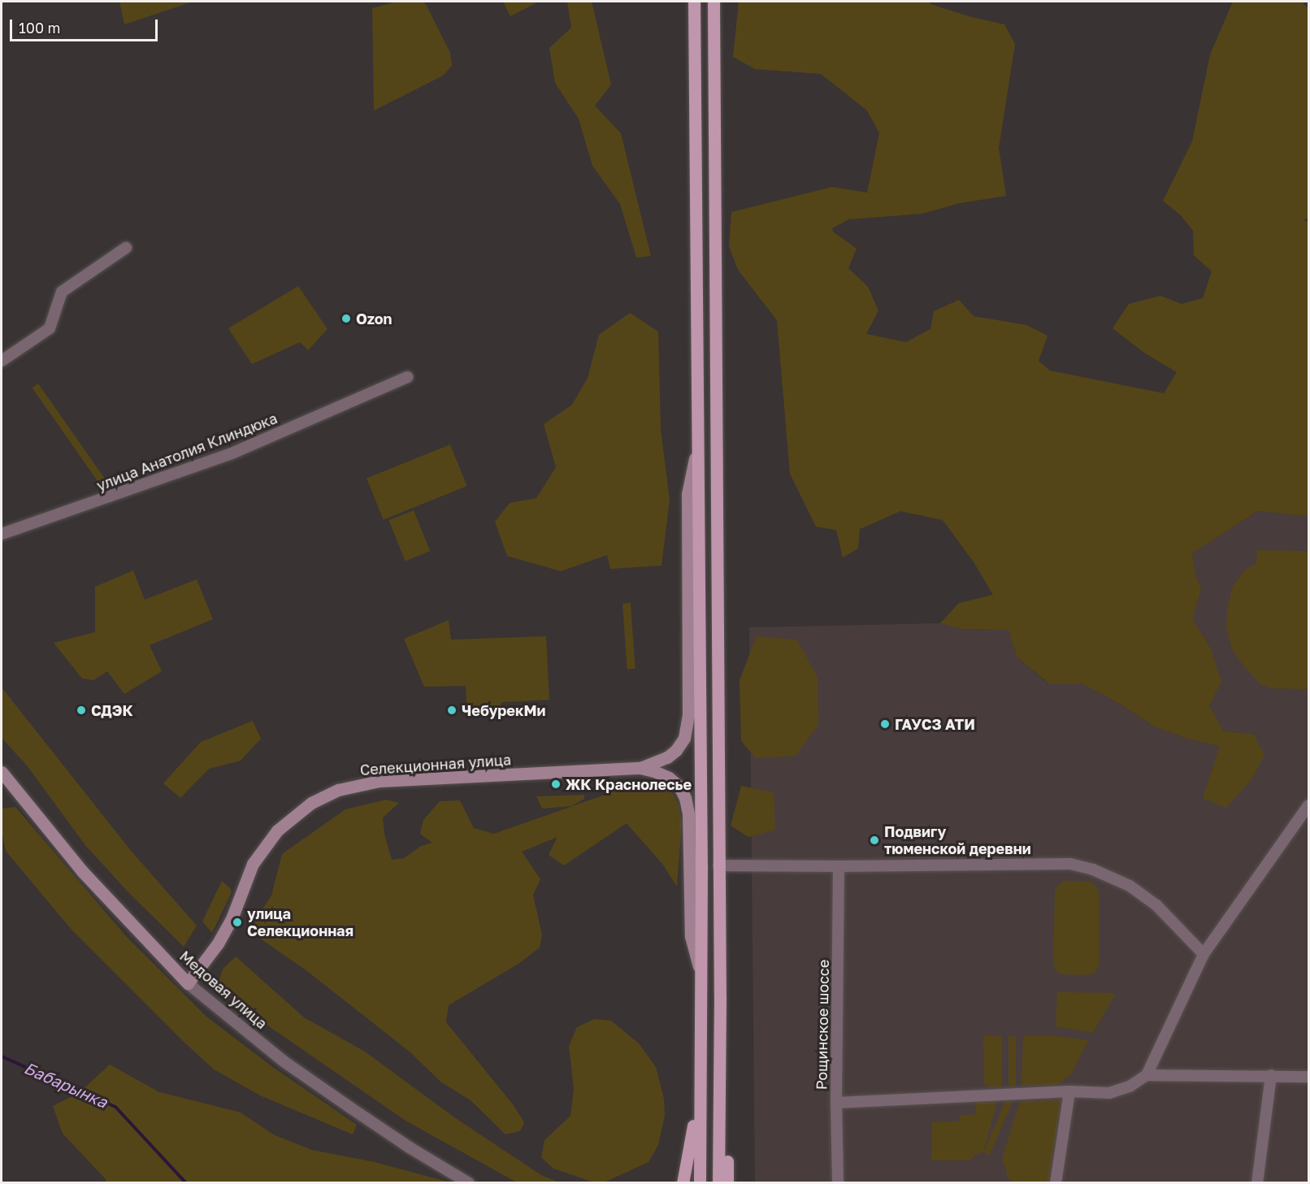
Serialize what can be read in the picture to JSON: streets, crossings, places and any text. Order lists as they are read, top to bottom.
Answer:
{
  "streets": {
    "street": [
      "улица Анатолия Клиндюка",
      "Селекционная улица",
      "Медовая улица",
      "Рощинское шоссе"
    ]
  },
  "crossings": [
    ["Селекционная улица", "Медовая улица"]
  ],
  "water": ["Бабарынка"],
  "places": [
    "Ozon",
    "СДЭК",
    "ЧебурекМи",
    "ГАУСЗ АТИ",
    "ЖК Краснолесье",
    "Подвигу тюменской деревни",
    "улица Селекционная"
  ],
  "scale_bar": "100 m"
}
